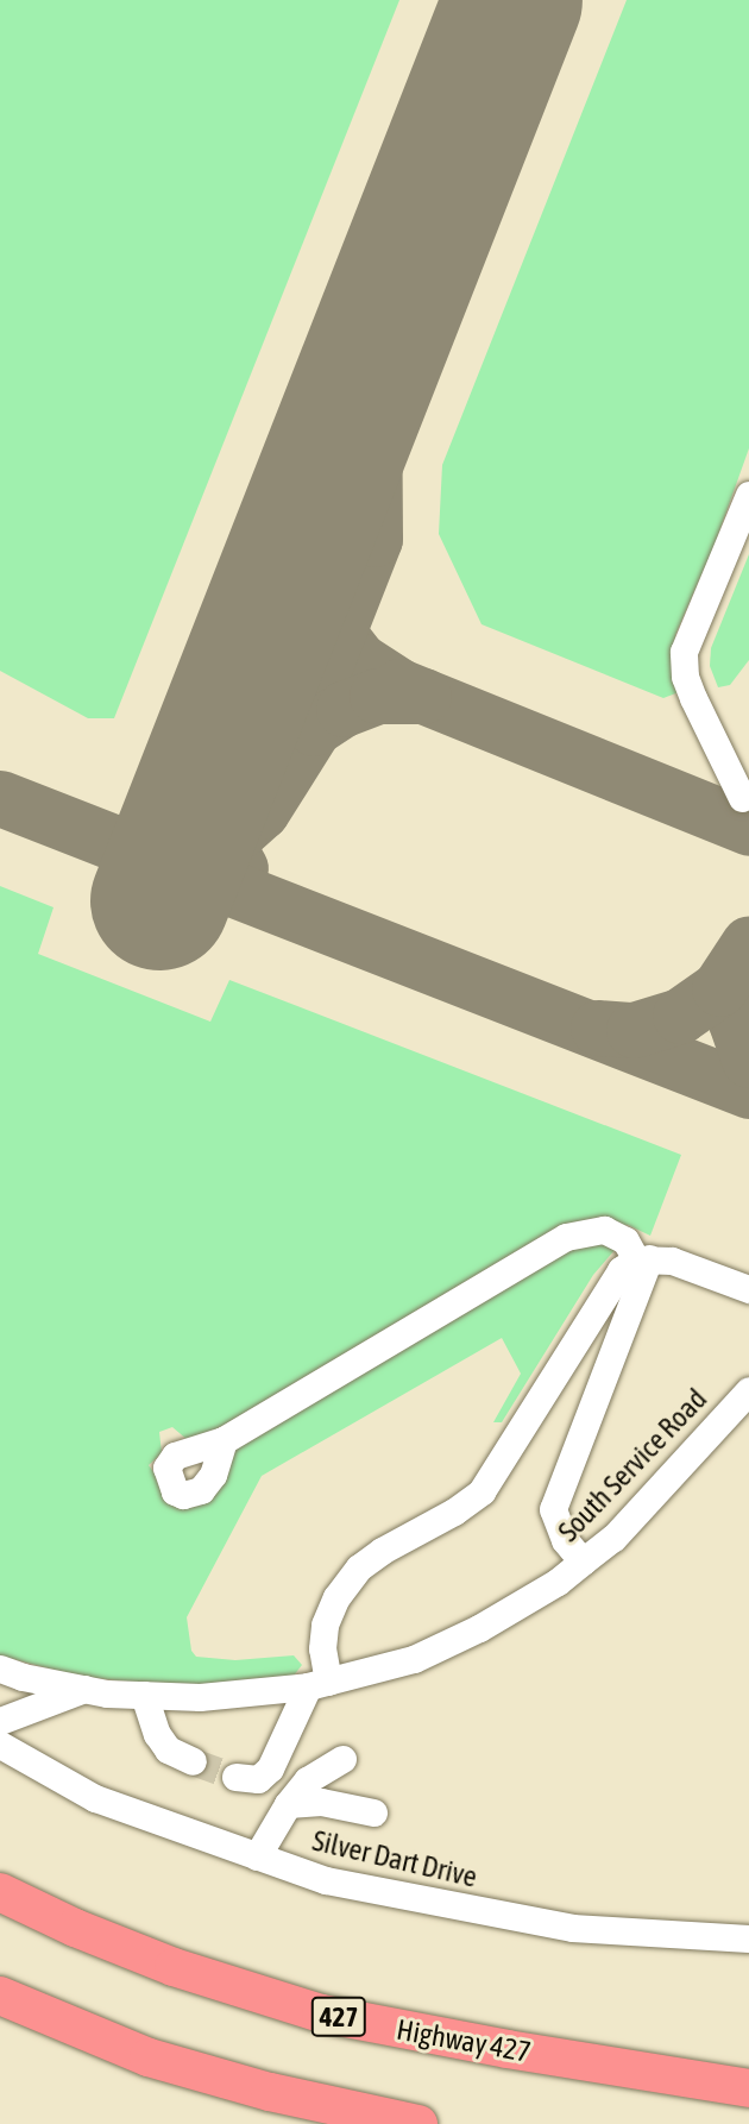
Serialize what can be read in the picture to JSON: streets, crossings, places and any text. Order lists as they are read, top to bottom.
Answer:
{
  "streets": {
    "highway": ["427", "Highway 427"],
    "street": ["South Service Road", "Silver Dart Drive"]
  }
}
